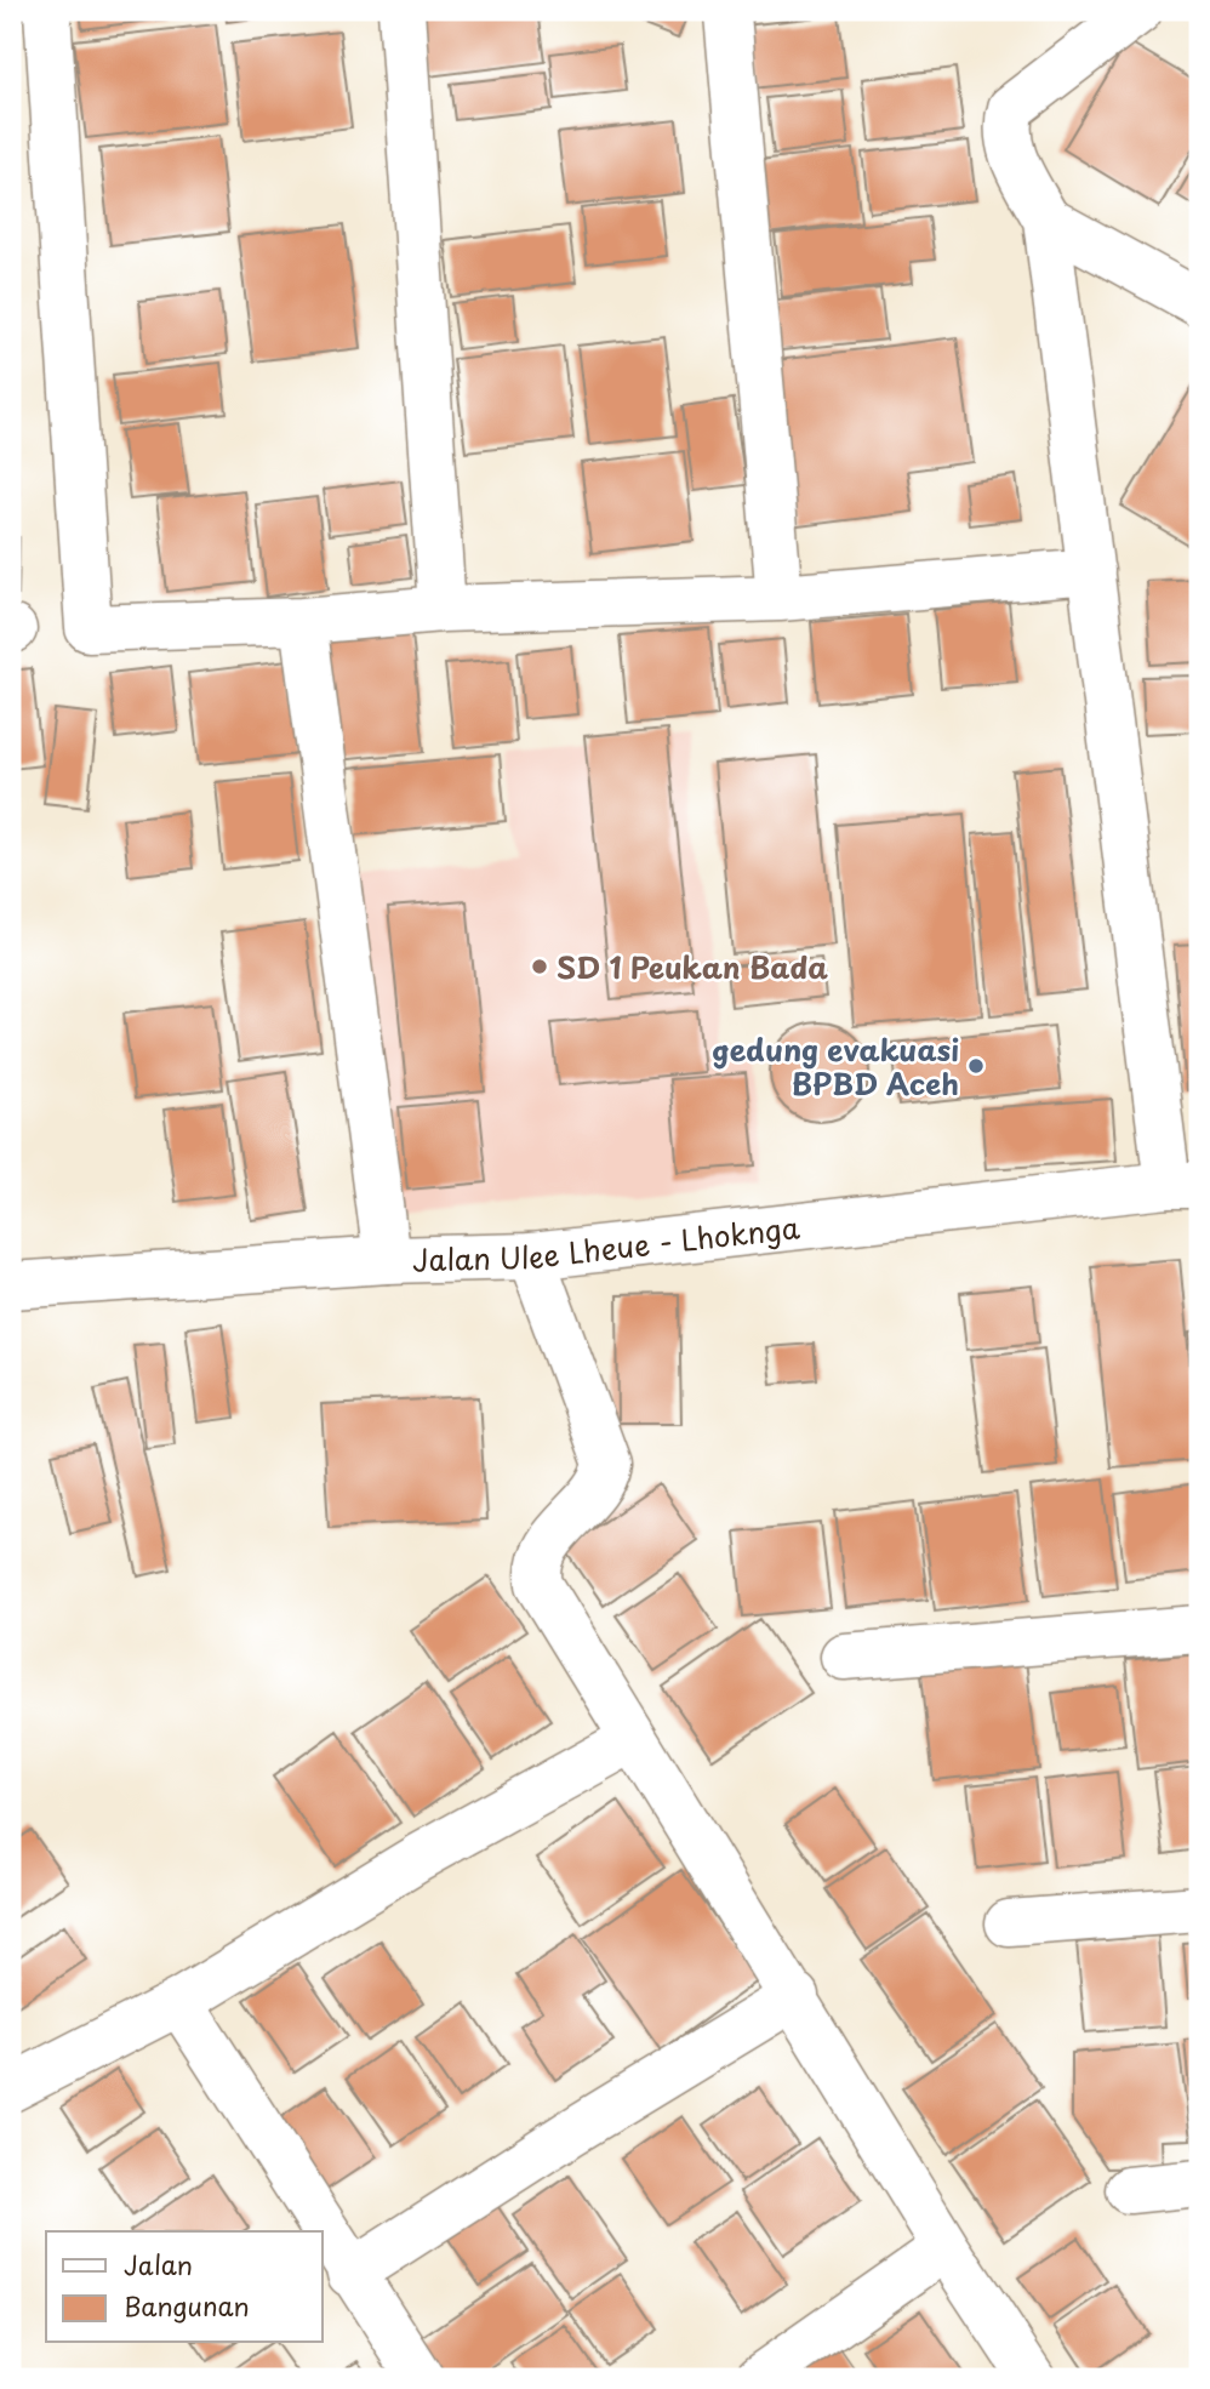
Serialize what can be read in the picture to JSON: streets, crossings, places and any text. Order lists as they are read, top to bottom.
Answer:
{
  "streets": {
    "main road": ["Jalan Ulee Lheue - Lhoknga"]
  },
  "places": ["SD 1 Peukan Bada", "gedung evakuasi BPBD Aceh"],
  "legend": ["Jalan", "Bangunan"]
}
